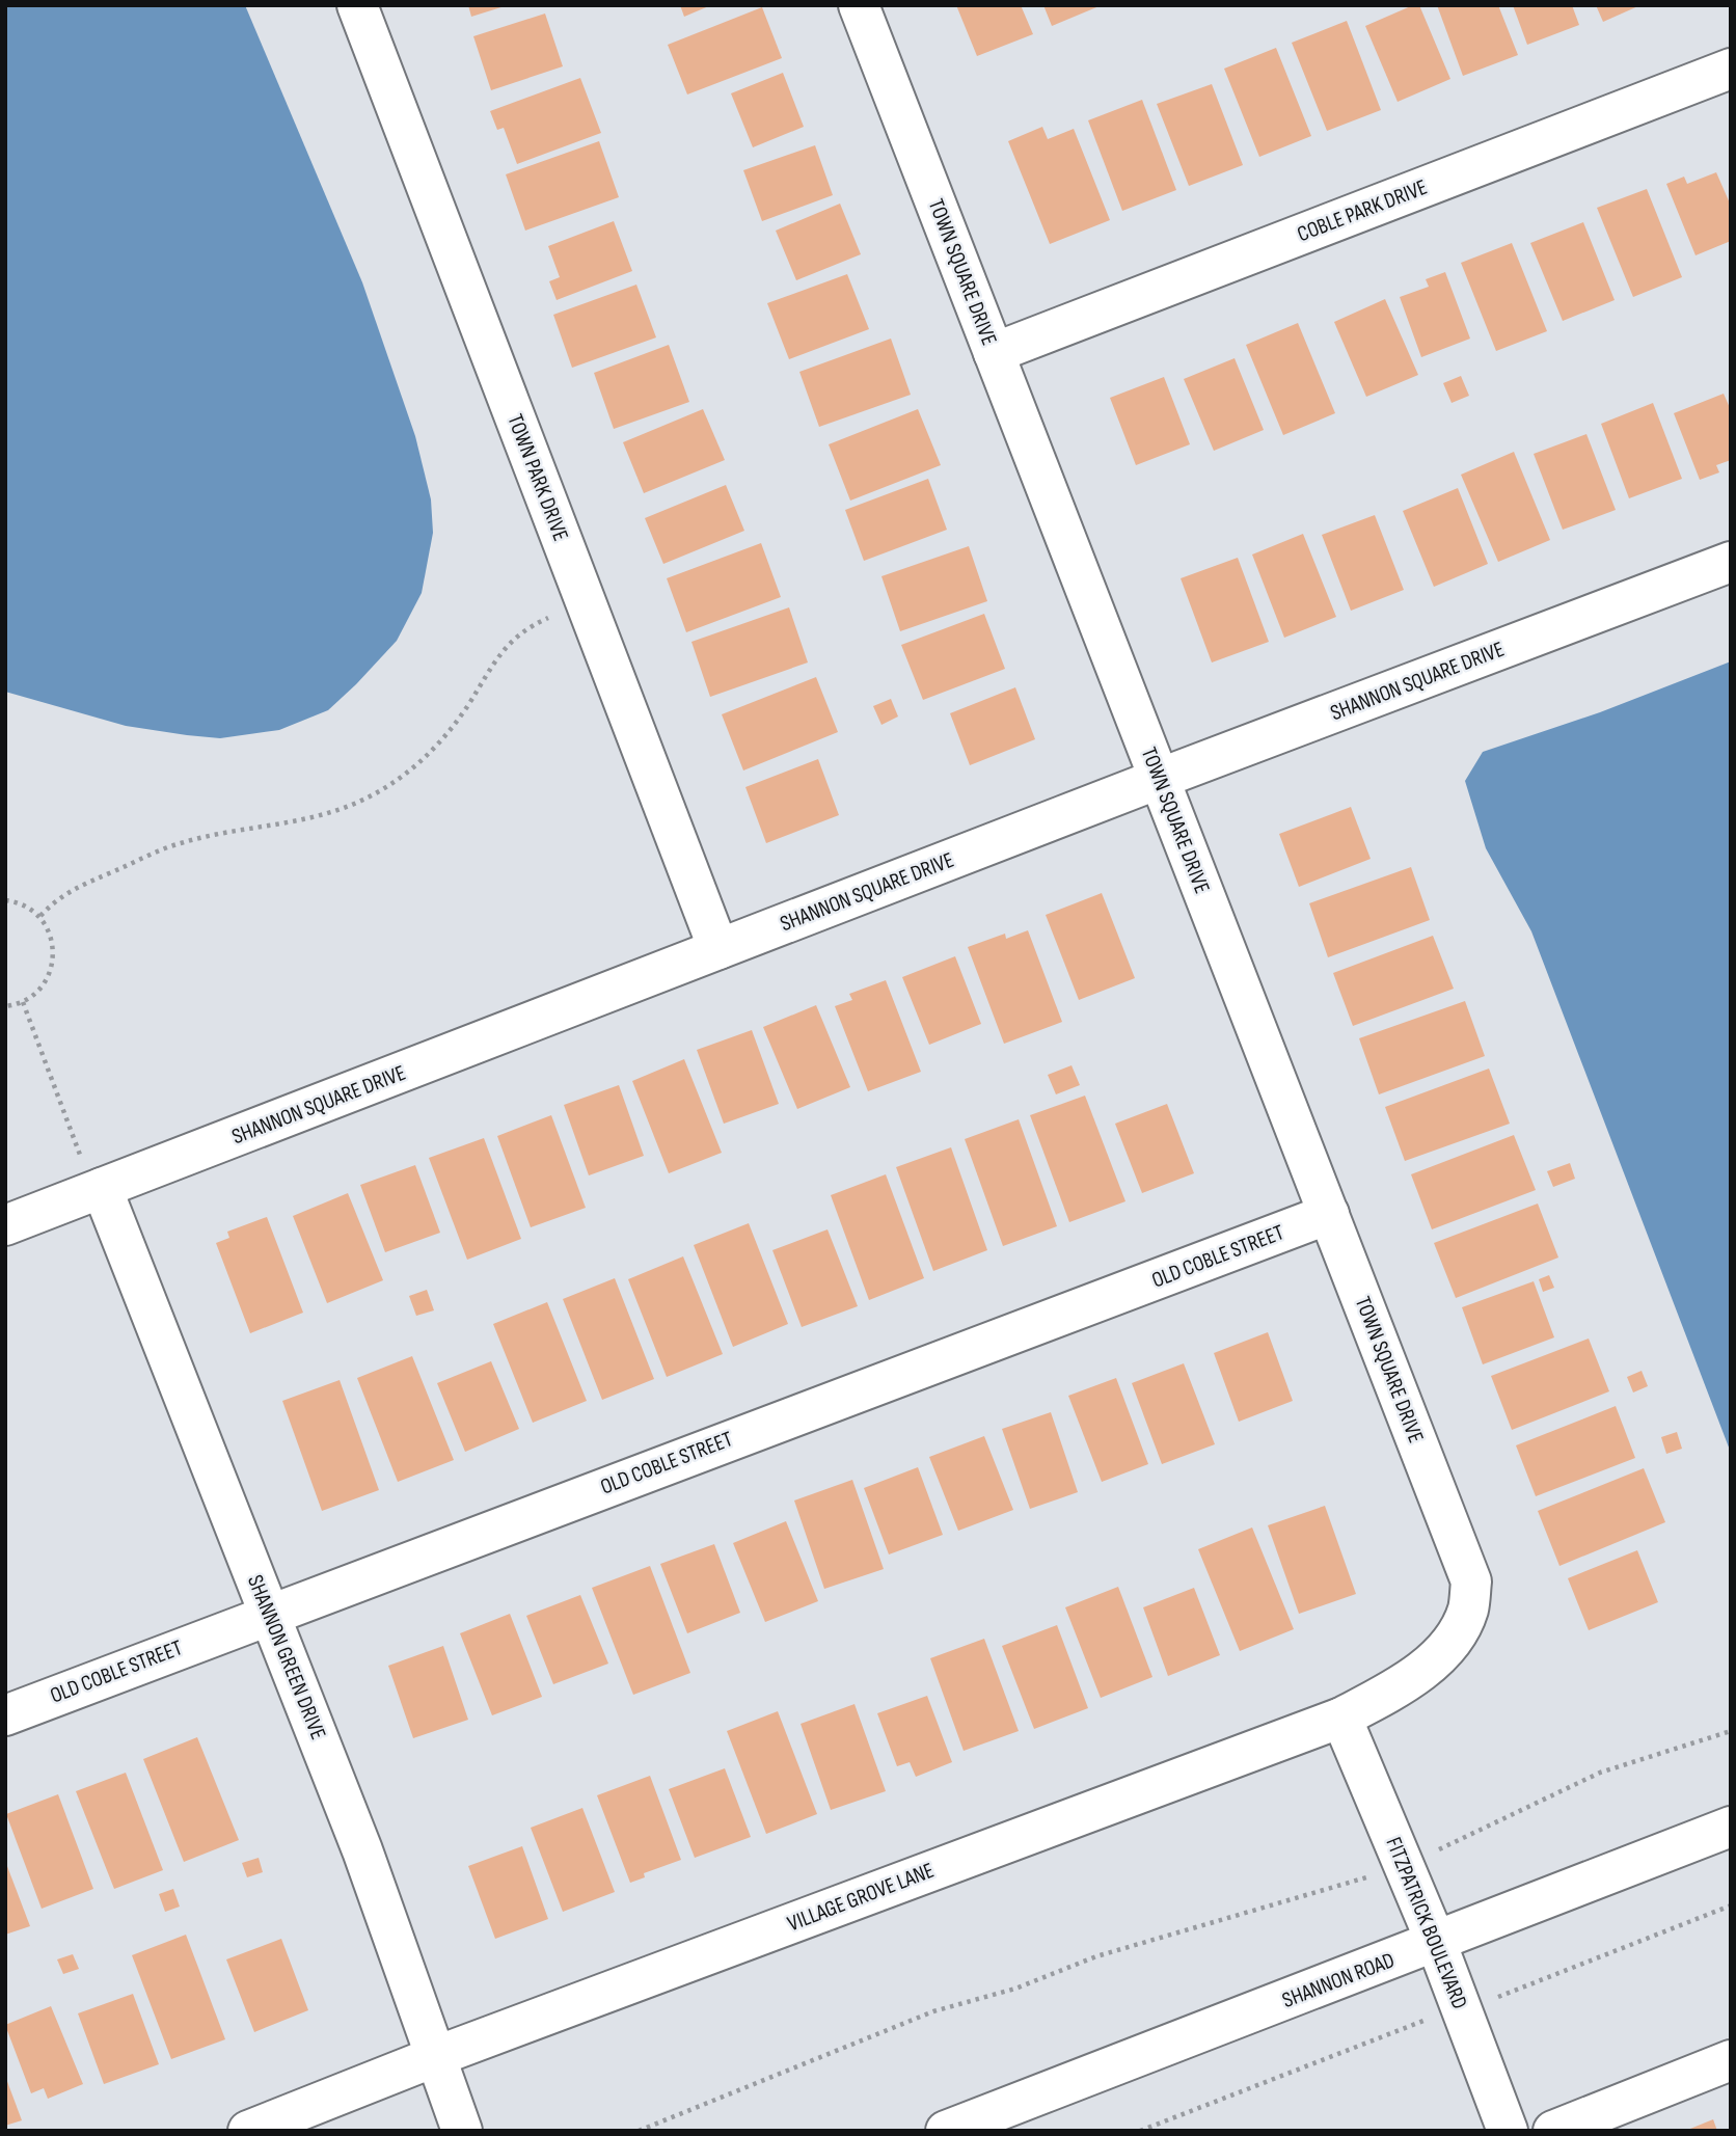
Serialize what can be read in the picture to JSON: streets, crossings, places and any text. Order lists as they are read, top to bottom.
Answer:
{
  "streets": {
    "street": [
      "COBLE PARK DRIVE",
      "TOWN SQUARE DRIVE",
      "TOWN PARK DRIVE",
      "SHANNON SQUARE DRIVE",
      "OLD COBLE STREET",
      "SHANNON GREEN DRIVE",
      "VILLAGE GROVE LANE",
      "FITZPATRICK BOULEVARD",
      "SHANNON ROAD"
    ]
  },
  "crossings": [
    ["COBLE PARK DRIVE", "TOWN SQUARE DRIVE"],
    ["TOWN SQUARE DRIVE", "SHANNON SQUARE DRIVE"],
    ["TOWN SQUARE DRIVE", "OLD COBLE STREET"],
    ["TOWN SQUARE DRIVE", "VILLAGE GROVE LANE"],
    ["TOWN PARK DRIVE", "SHANNON SQUARE DRIVE"],
    ["SHANNON SQUARE DRIVE", "SHANNON GREEN DRIVE"],
    ["OLD COBLE STREET", "SHANNON GREEN DRIVE"],
    ["SHANNON GREEN DRIVE", "VILLAGE GROVE LANE"],
    ["VILLAGE GROVE LANE", "FITZPATRICK BOULEVARD"],
    ["FITZPATRICK BOULEVARD", "SHANNON ROAD"]
  ]
}
